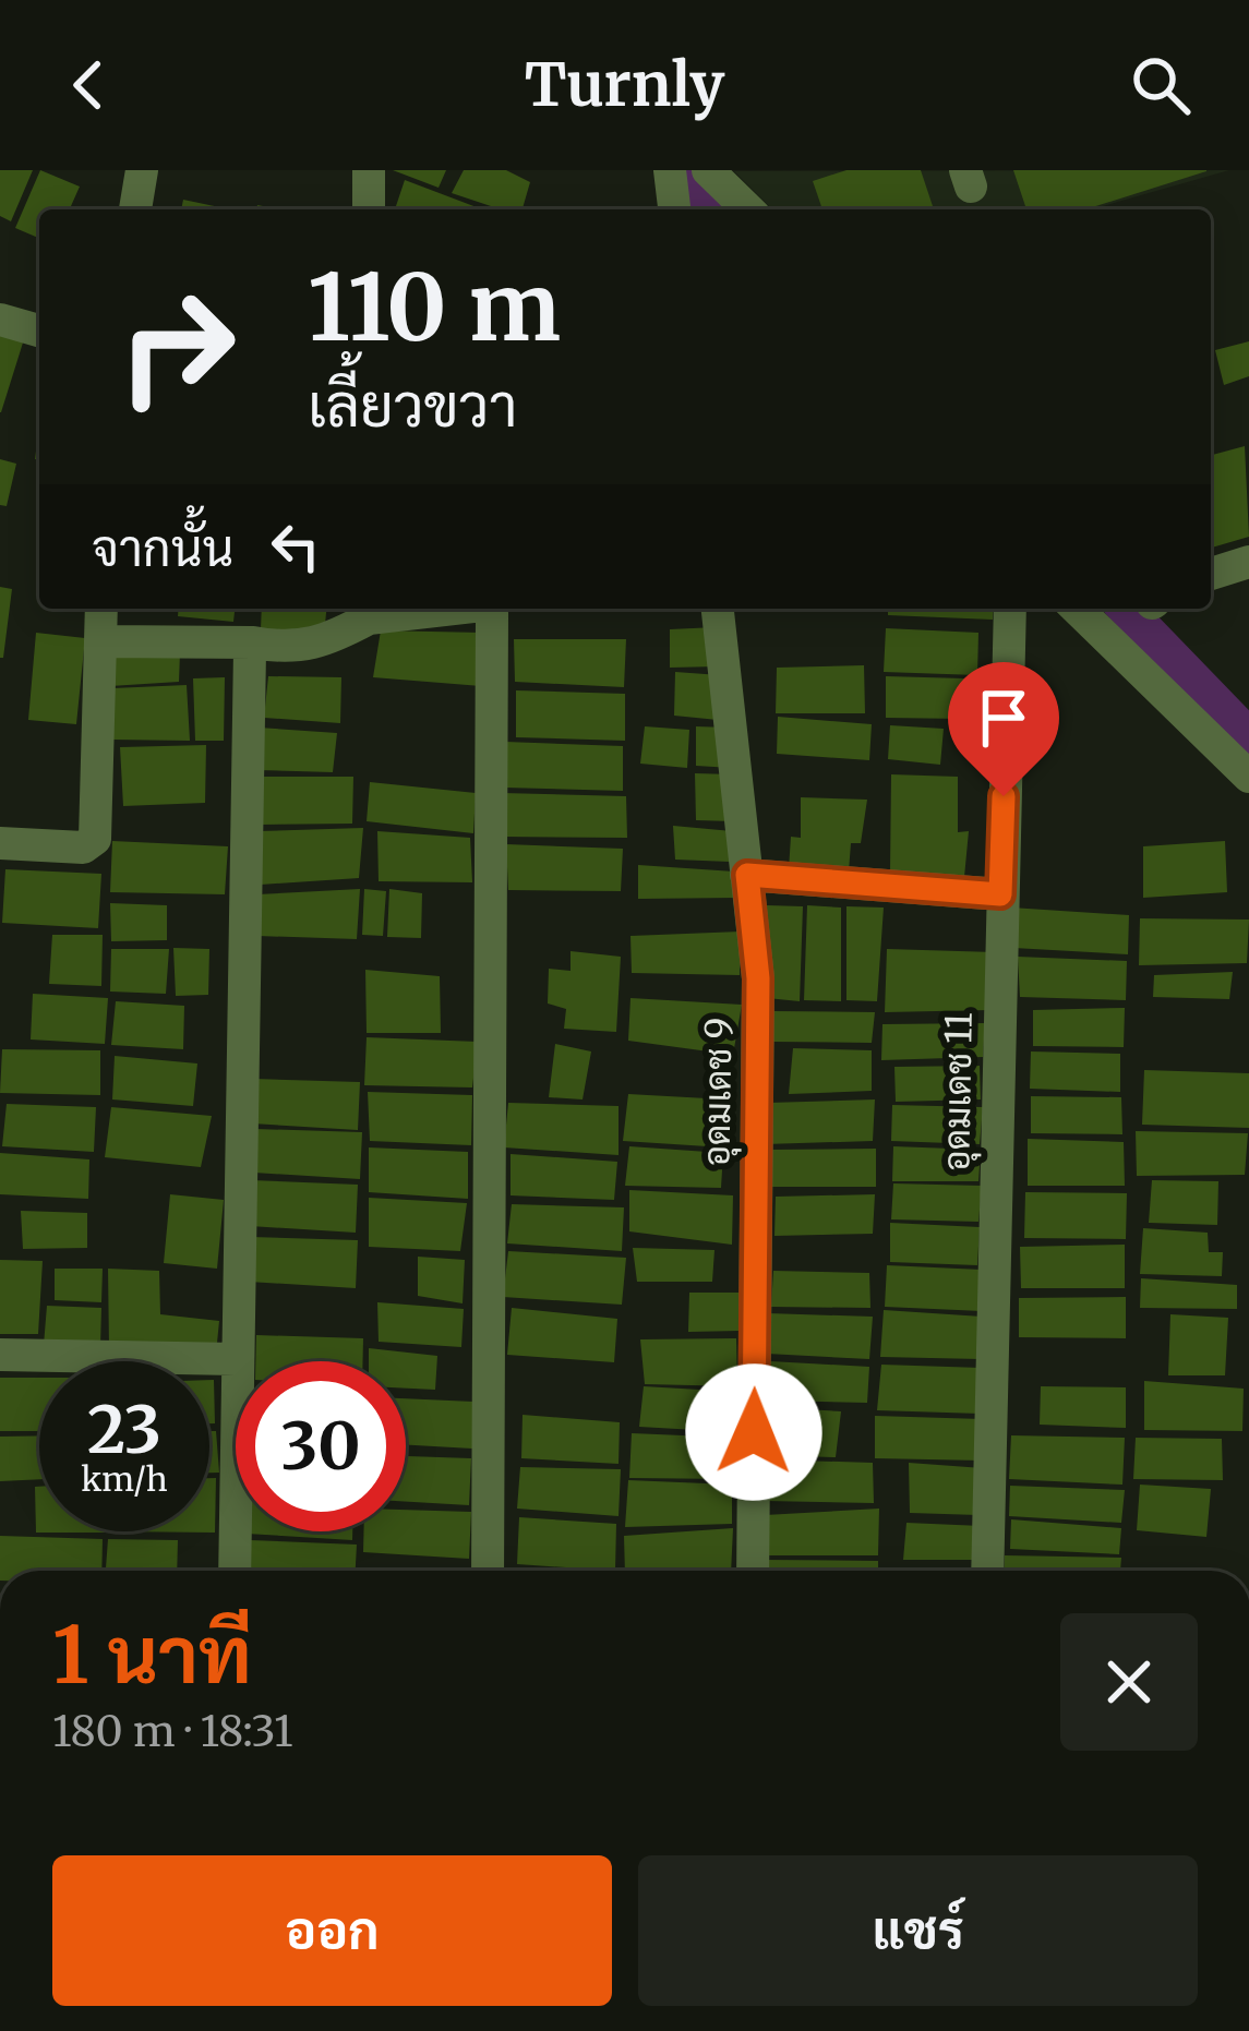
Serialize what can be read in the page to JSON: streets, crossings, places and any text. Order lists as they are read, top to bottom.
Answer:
{
  "streets": {
    "street": ["อุดมเดช 9", "อุดมเดช 11"]
  },
  "page": {
    "header": "Turnly",
    "turn": ["110 m", "เลี้ยวขวา"],
    "then": "จากนั้น",
    "speed": "23 km/h",
    "limit": "30",
    "heading": ["1 นาที", "180 m · 18:31"],
    "buttons": ["ออก", "แชร์"]
  }
}
